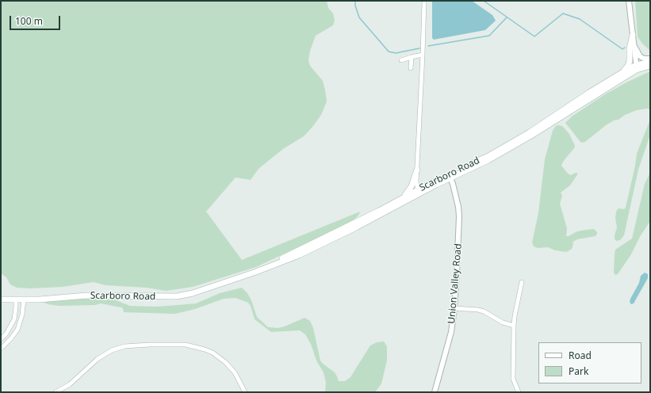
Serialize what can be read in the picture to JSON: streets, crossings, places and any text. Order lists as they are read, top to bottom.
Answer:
{
  "streets": {
    "main road": ["Scarboro Road"],
    "street": ["Union Valley Road"]
  },
  "crossings": [
    ["Scarboro Road", "Union Valley Road"]
  ],
  "legend": ["Road", "Park"],
  "scale_bar": "100 m"
}
